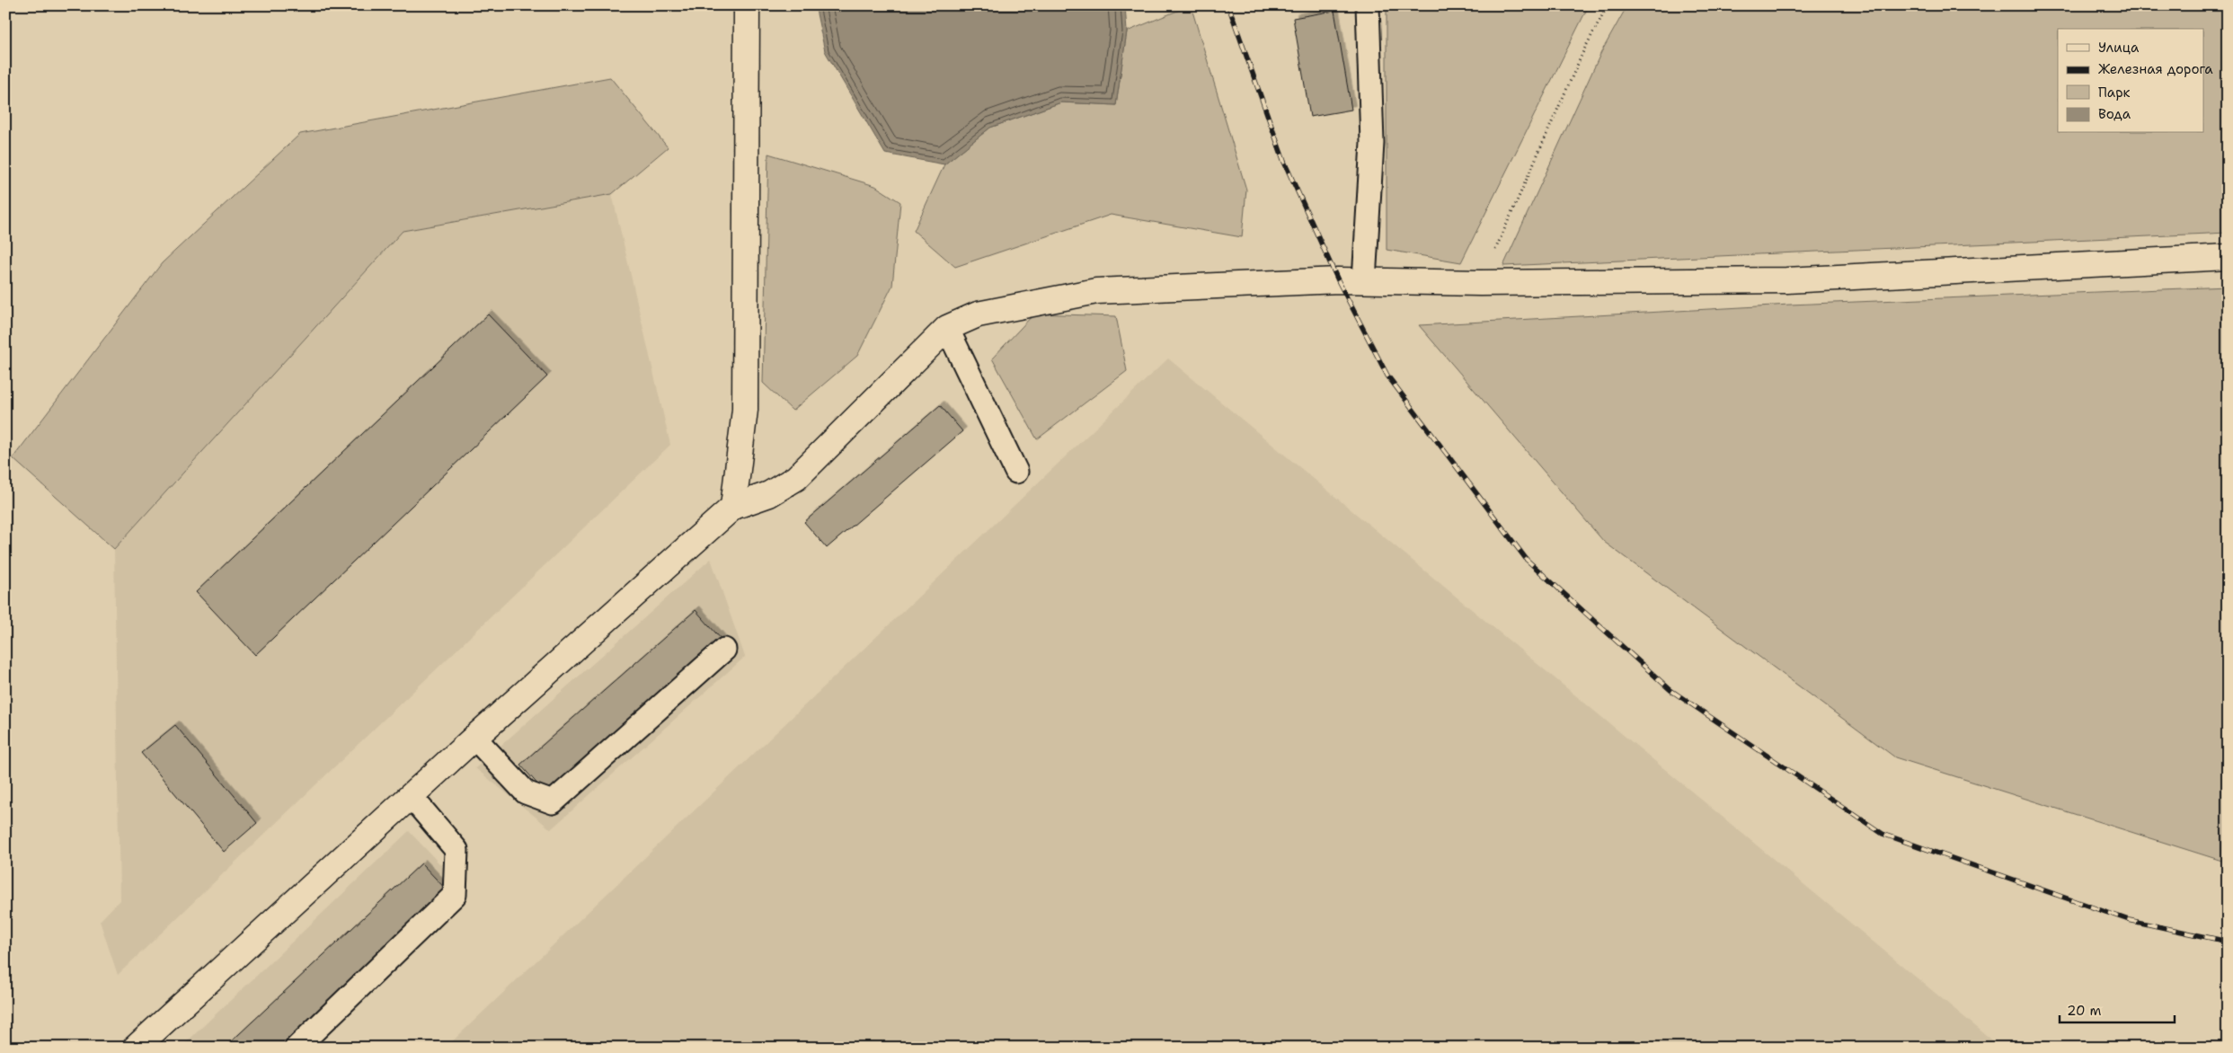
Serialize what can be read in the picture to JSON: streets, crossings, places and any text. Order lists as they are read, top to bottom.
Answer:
{
  "legend": [
    "Улица",
    "Железная дорога",
    "Парк",
    "Вода"
  ],
  "scale_bar": "20 m"
}
